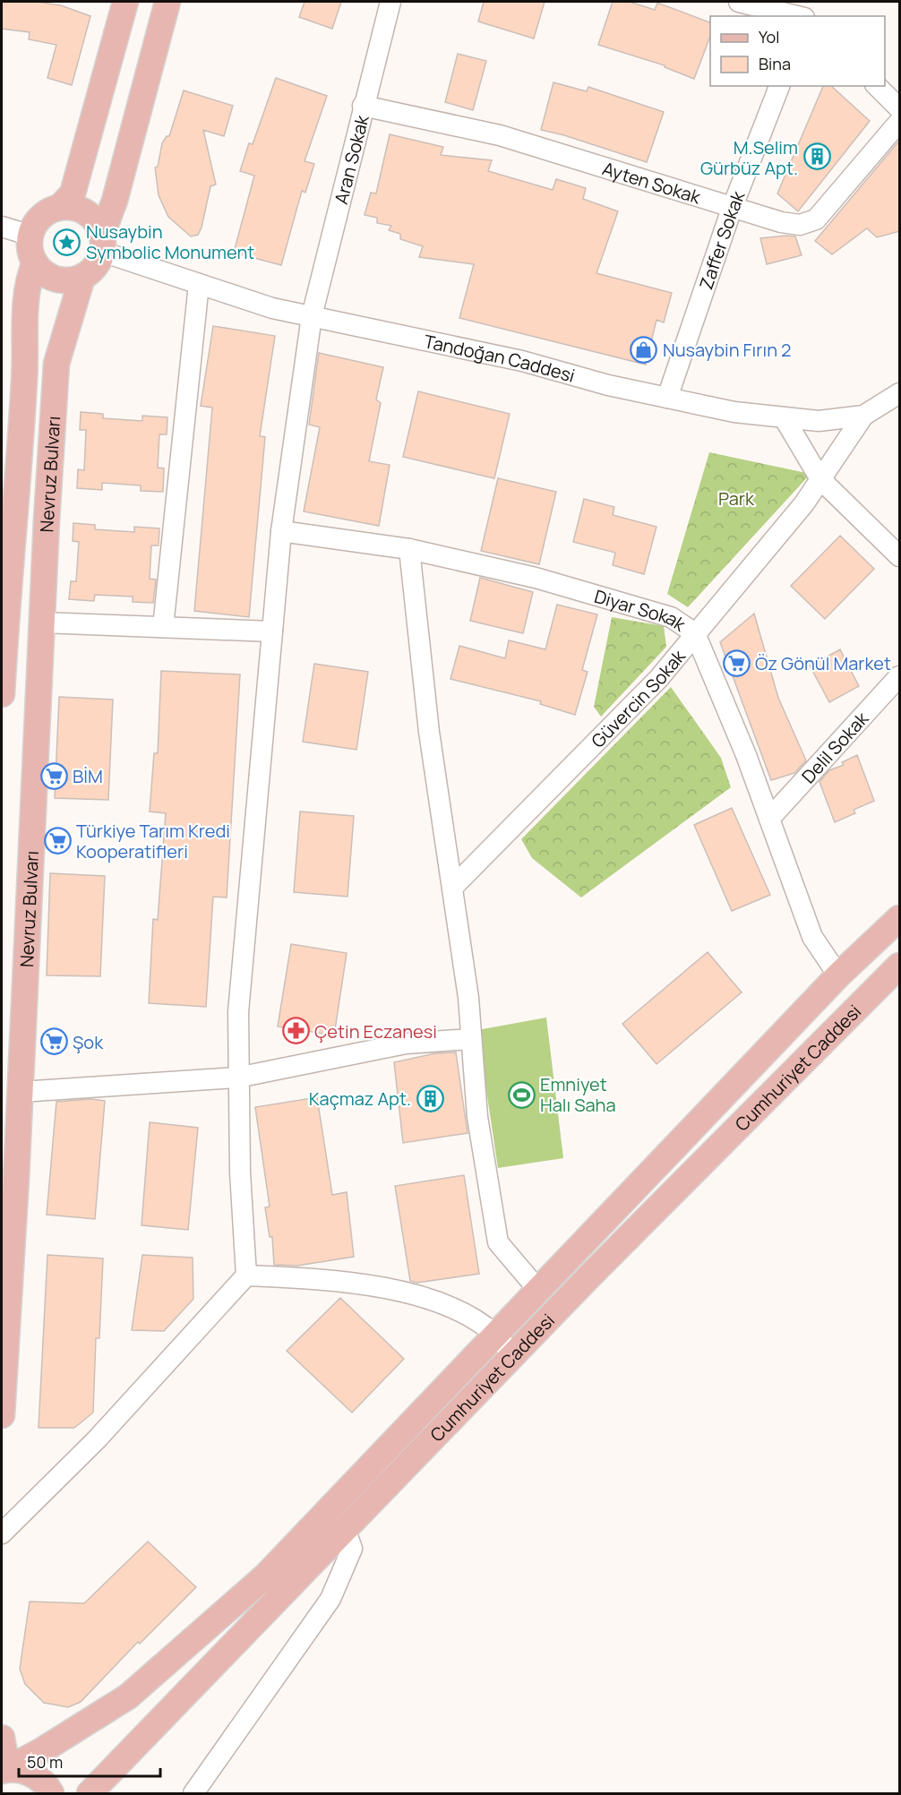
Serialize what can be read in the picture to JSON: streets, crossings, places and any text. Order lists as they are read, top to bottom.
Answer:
{
  "streets": {
    "main road": ["Nevruz Bulvarı", "Cumhuriyet Caddesi"],
    "street": [
      "Aran Sokak",
      "Ayten Sokak",
      "Zaffer Sokak",
      "Tandoğan Caddesi",
      "Diyar Sokak",
      "Güvercin Sokak",
      "Delil Sokak"
    ]
  },
  "crossings": [
    ["Aran Sokak", "Ayten Sokak"],
    ["Aran Sokak", "Tandoğan Caddesi"],
    ["Aran Sokak", "Diyar Sokak"],
    ["Ayten Sokak", "Zaffer Sokak"],
    ["Zaffer Sokak", "Tandoğan Caddesi"],
    ["Tandoğan Caddesi", "Nevruz Bulvarı"],
    ["Tandoğan Caddesi", "Güvercin Sokak"],
    ["Diyar Sokak", "Güvercin Sokak"],
    ["Diyar Sokak", "Delil Sokak"]
  ],
  "parks": ["Park"],
  "places": {
    "building": ["M.Selim Gürbüz Apt.", "Kaçmaz Apt."],
    "place": ["Nusaybin Symbolic Monument"],
    "shop": ["Nusaybin Fırın 2"],
    "supermarket": [
      "Öz Gönül Market",
      "BİM",
      "Türkiye Tarım Kredi Kooperatifleri",
      "Şok"
    ],
    "pharmacy": ["Çetin Eczanesi"],
    "sports": ["Emniyet Halı Saha"]
  },
  "legend": ["Yol", "Bina"],
  "scale_bar": "50 m"
}
